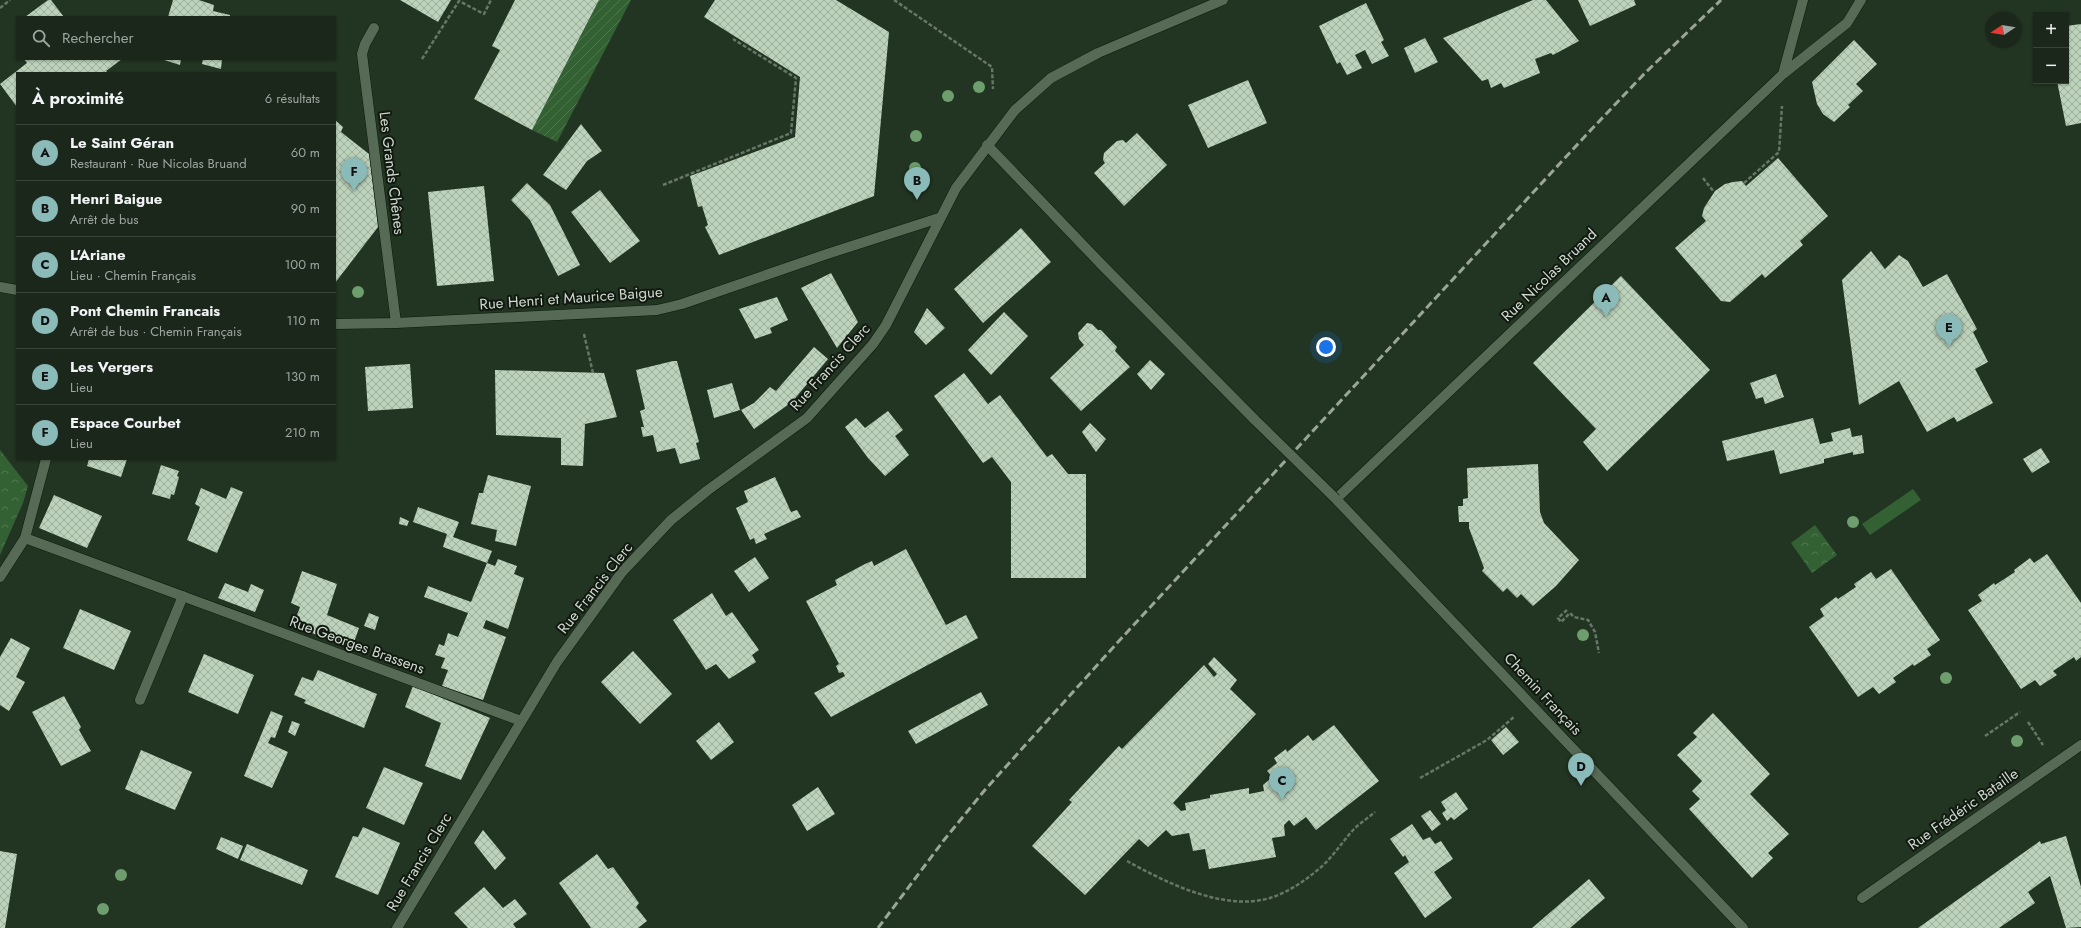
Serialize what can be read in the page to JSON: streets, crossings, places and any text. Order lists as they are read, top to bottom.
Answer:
{
  "streets": {
    "street": [
      "Les Grands Chênes",
      "Rue Nicolas Bruand",
      "Rue Henri et Maurice Baigue",
      "Rue Francis Clerc",
      "Rue Georges Brassens",
      "Chemin Français",
      "Rue Frédéric Bataille"
    ]
  },
  "crossings": [
    ["Les Grands Chênes", "Rue Henri et Maurice Baigue"],
    ["Rue Nicolas Bruand", "Chemin Français"],
    ["Rue Henri et Maurice Baigue", "Rue Francis Clerc"],
    ["Rue Francis Clerc", "Rue Georges Brassens"],
    ["Rue Francis Clerc", "Chemin Français"]
  ],
  "north": "left",
  "page": {
    "map_buttons": ["+", "−"],
    "search": "Rechercher",
    "heading": ["À proximité", "6 résultats"],
    "list": [
      {
        "mark": "A",
        "name": "Le Saint Géran",
        "note": "Restaurant · Rue Nicolas Bruand",
        "value": "60 m"
      },
      {
        "mark": "B",
        "name": "Henri Baigue",
        "note": "Arrêt de bus",
        "value": "90 m"
      },
      {
        "mark": "C",
        "name": "L'Ariane",
        "note": "Lieu · Chemin Français",
        "value": "100 m"
      },
      {
        "mark": "D",
        "name": "Pont Chemin Francais",
        "note": "Arrêt de bus · Chemin Français",
        "value": "110 m"
      },
      {
        "mark": "E",
        "name": "Les Vergers",
        "note": "Lieu",
        "value": "130 m"
      },
      {
        "mark": "F",
        "name": "Espace Courbet",
        "note": "Lieu",
        "value": "210 m"
      }
    ],
    "pins": [
      "F",
      "B",
      "A",
      "E",
      "D",
      "C"
    ]
  }
}
